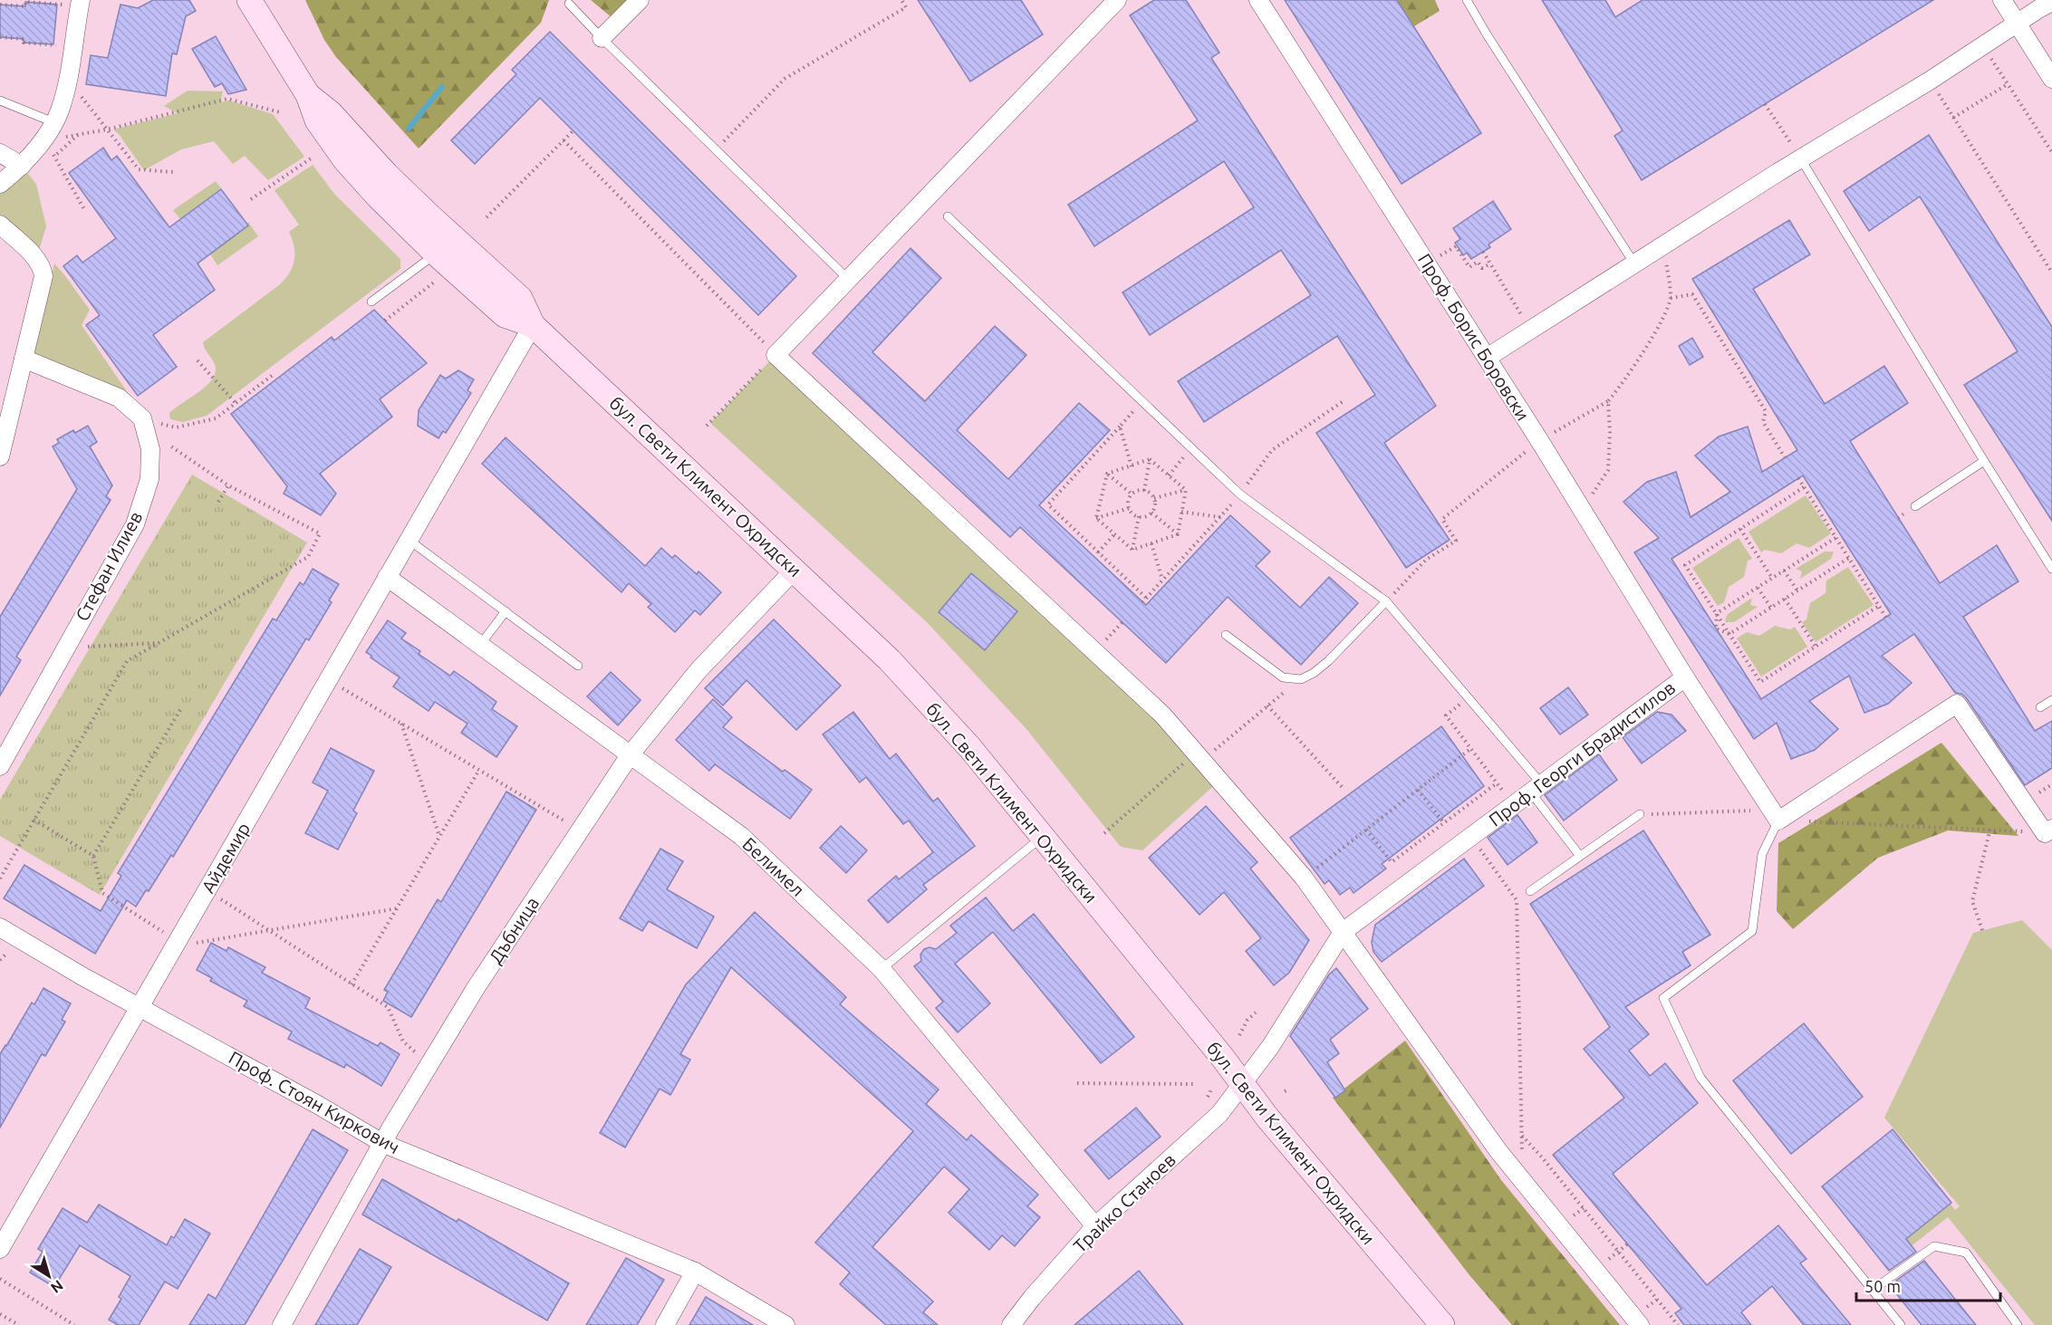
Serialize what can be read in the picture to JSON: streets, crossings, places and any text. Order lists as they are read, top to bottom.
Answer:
{
  "streets": {
    "main road": ["бул. Свети Климент Охридски"],
    "street": [
      "Проф. Борис Боровски",
      "Стефан Илиев",
      "Проф. Георги Брадистилов",
      "Айдемир",
      "Белимел",
      "Дъбница",
      "Проф. Стоян Киркович",
      "Трайко Станоев"
    ]
  },
  "crossings": [
    ["Проф. Борис Боровски", "Проф. Георги Брадистилов"],
    ["бул. Свети Климент Охридски", "Проф. Георги Брадистилов"],
    ["бул. Свети Климент Охридски", "Айдемир"],
    ["бул. Свети Климент Охридски", "Дъбница"],
    ["бул. Свети Климент Охридски", "Трайко Станоев"],
    ["Проф. Георги Брадистилов", "Трайко Станоев"],
    ["Айдемир", "Белимел"],
    ["Айдемир", "Проф. Стоян Киркович"],
    ["Белимел", "Дъбница"],
    ["Белимел", "Трайко Станоев"],
    ["Дъбница", "Проф. Стоян Киркович"]
  ],
  "scale_bar": "50 m",
  "north": "bottom right"
}
